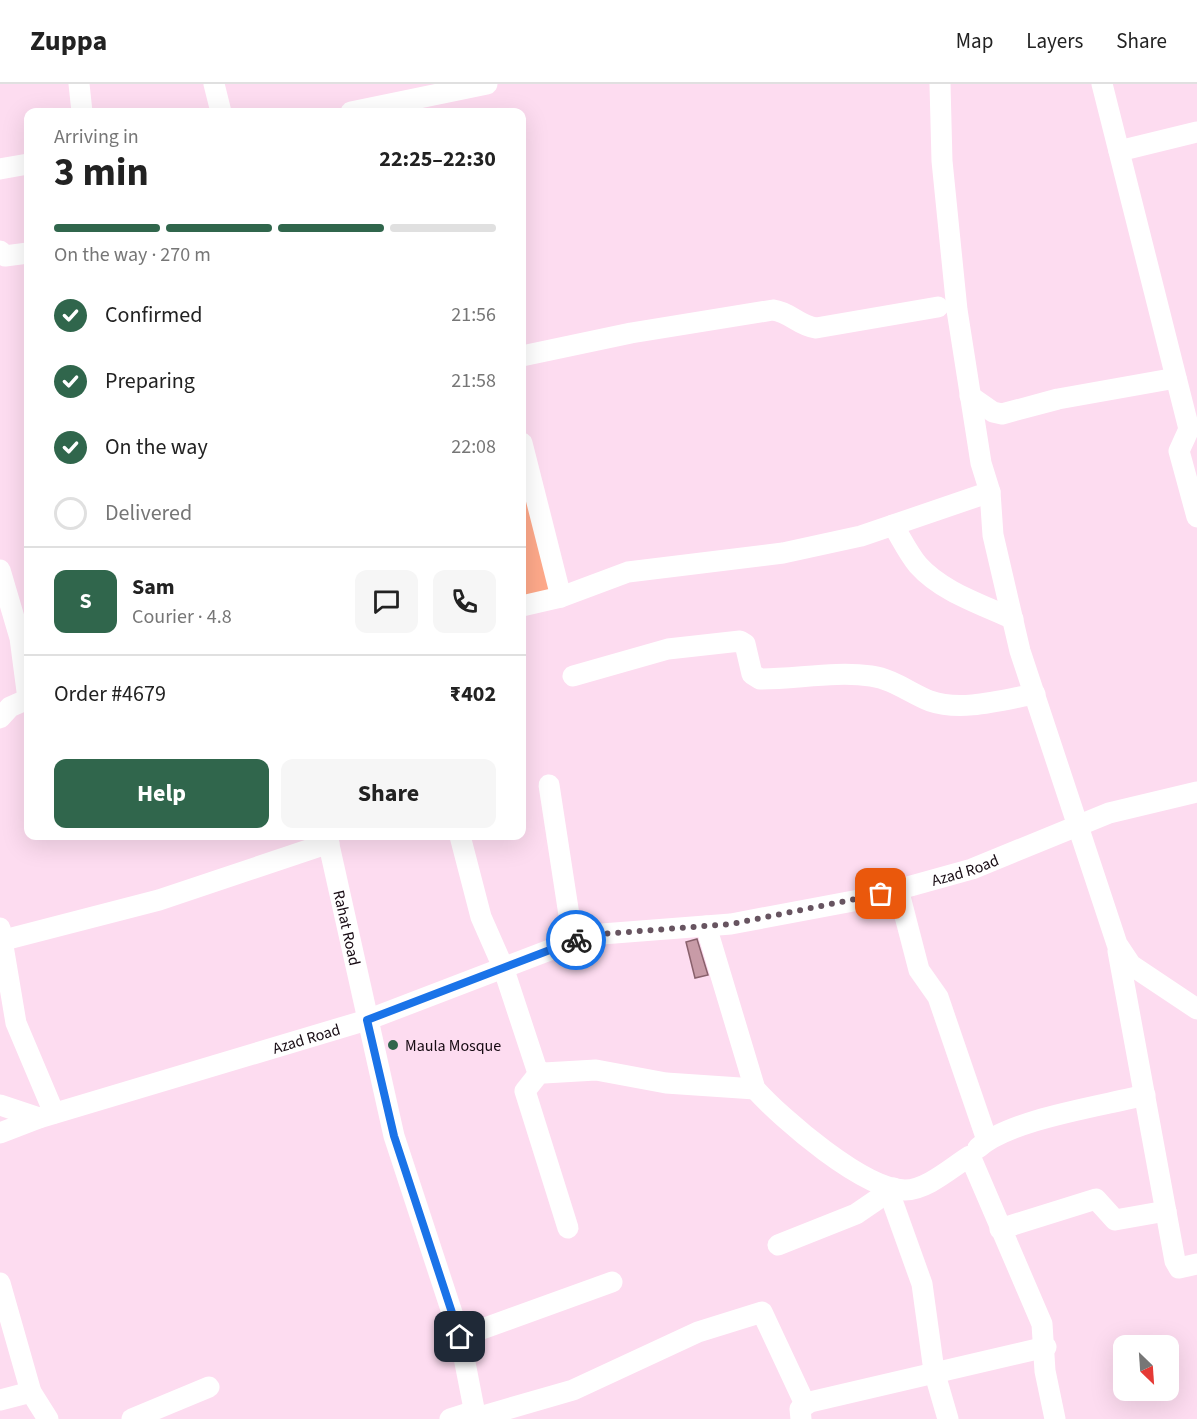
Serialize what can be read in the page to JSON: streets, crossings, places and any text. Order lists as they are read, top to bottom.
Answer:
{
  "streets": {
    "street": ["Azad Road", "Rahat Road"]
  },
  "crossings": [
    ["Azad Road", "Rahat Road"]
  ],
  "places": ["Maula Mosque"],
  "north": "bottom right",
  "page": {
    "header": "Zuppa",
    "nav": ["Map", "Layers", "Share"],
    "heading": ["3 min", "Arriving in", "22:25–22:30"],
    "panel": [
      "Sam",
      "Courier · 4.8",
      "Order #4679",
      "₹402"
    ],
    "bar": "On the way · 270 m",
    "list": [
      ["Confirmed", "21:56"],
      ["Preparing", "21:58"],
      ["On the way", "22:08"],
      "Delivered"
    ],
    "round": "S",
    "buttons": ["Help", "Share"]
  }
}
